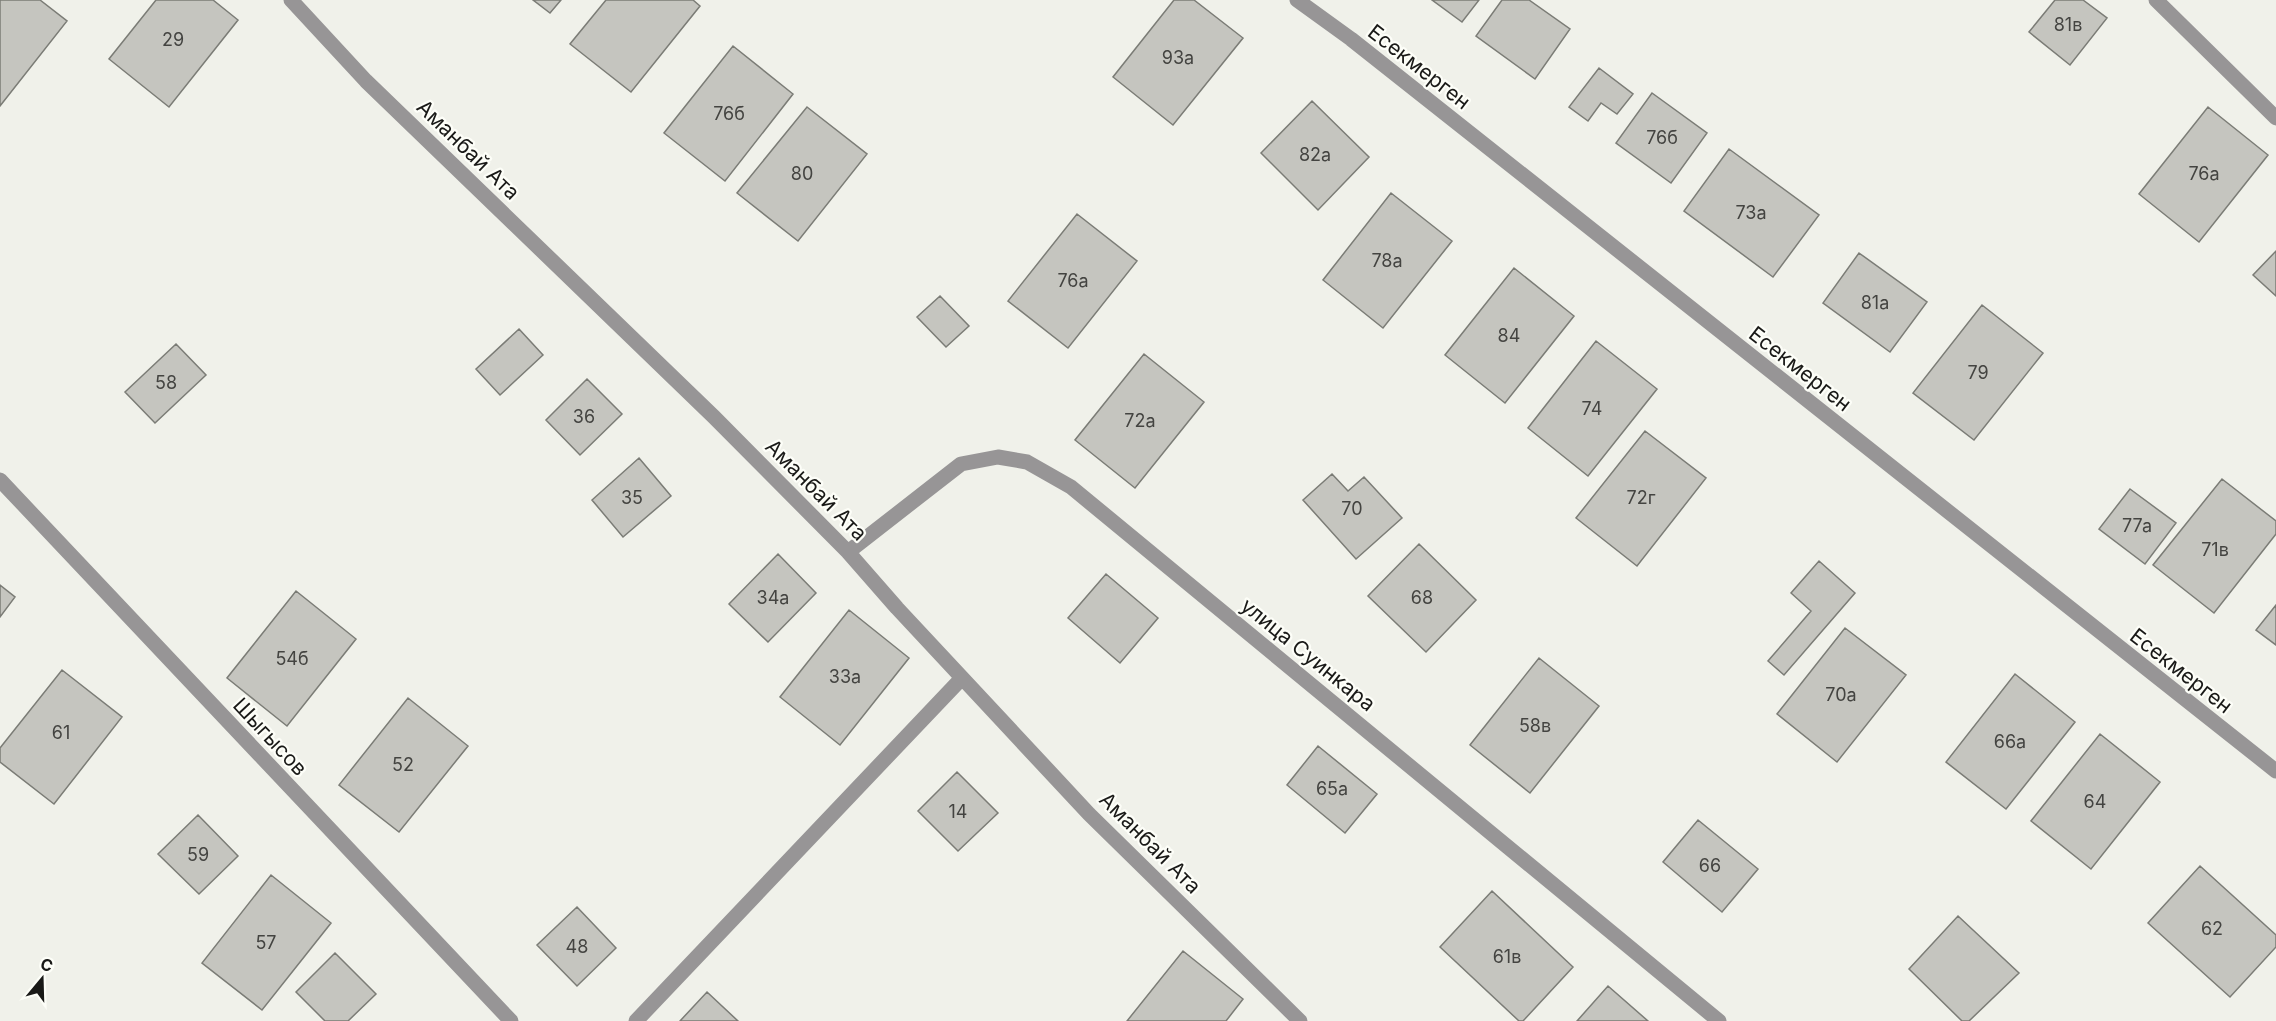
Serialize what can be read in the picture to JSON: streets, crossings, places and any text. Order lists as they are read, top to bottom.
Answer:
{
  "streets": {
    "street": [
      "Eсекмерген",
      "Аманбай Ата",
      "улица Суинкара",
      "Шыгысов"
    ]
  },
  "crossings": [
    ["Аманбай Ата", "улица Суинкара"]
  ],
  "house_numbers": [
    "81в",
    "29",
    "93а",
    "76б",
    "76б",
    "82а",
    "80",
    "76а",
    "73а",
    "78а",
    "76а",
    "81а",
    "84",
    "79",
    "58",
    "74",
    "36",
    "72а",
    "35",
    "72г",
    "70",
    "77а",
    "71в",
    "34а",
    "68",
    "54б",
    "33а",
    "70а",
    "58в",
    "61",
    "66а",
    "52",
    "65а",
    "64",
    "14",
    "59",
    "66",
    "62",
    "57",
    "48",
    "61в"
  ],
  "north": "top"
}
